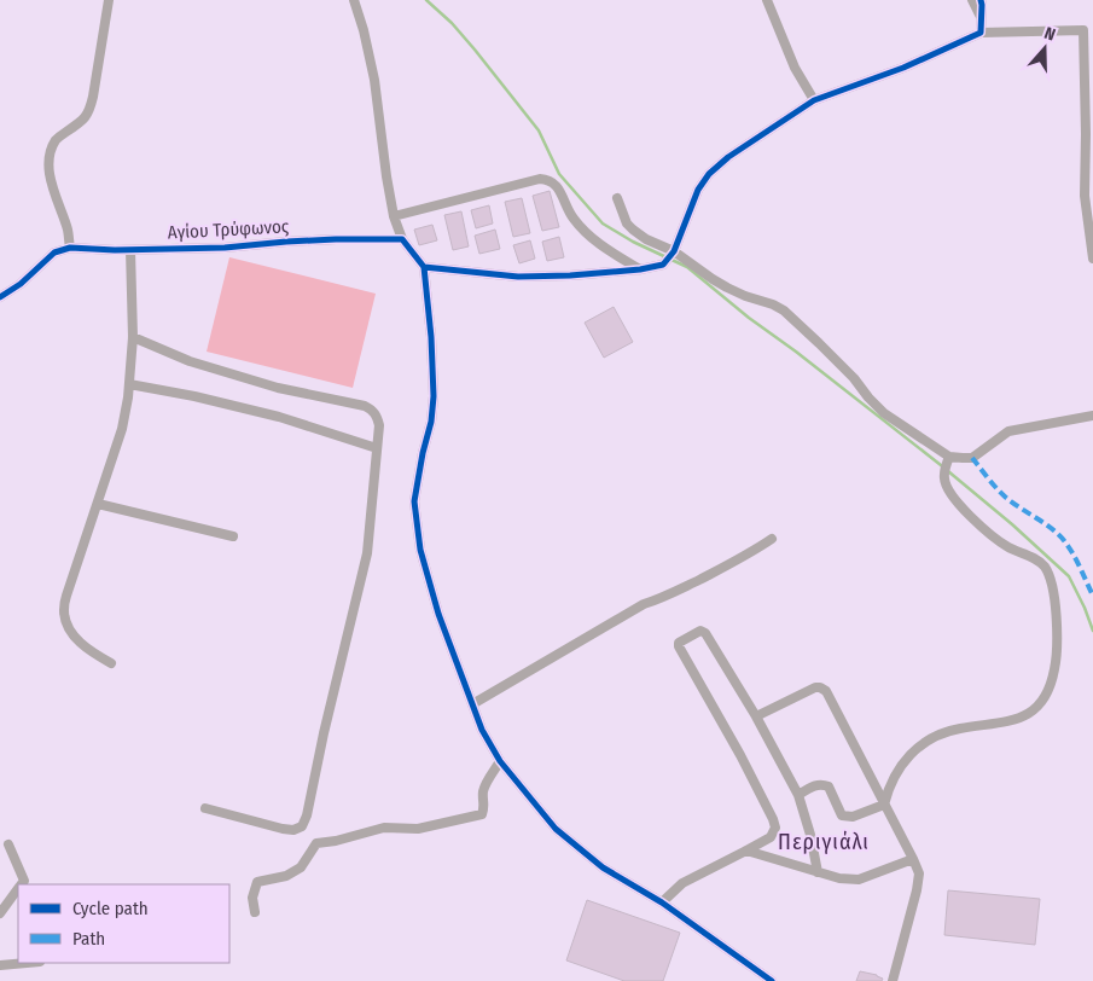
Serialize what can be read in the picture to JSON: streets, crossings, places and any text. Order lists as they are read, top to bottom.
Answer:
{
  "streets": {
    "street": ["Αγίου Τρύφωνος"]
  },
  "districts": ["Περιγιάλι"],
  "legend": ["Cycle path", "Path"],
  "north": "top"
}
